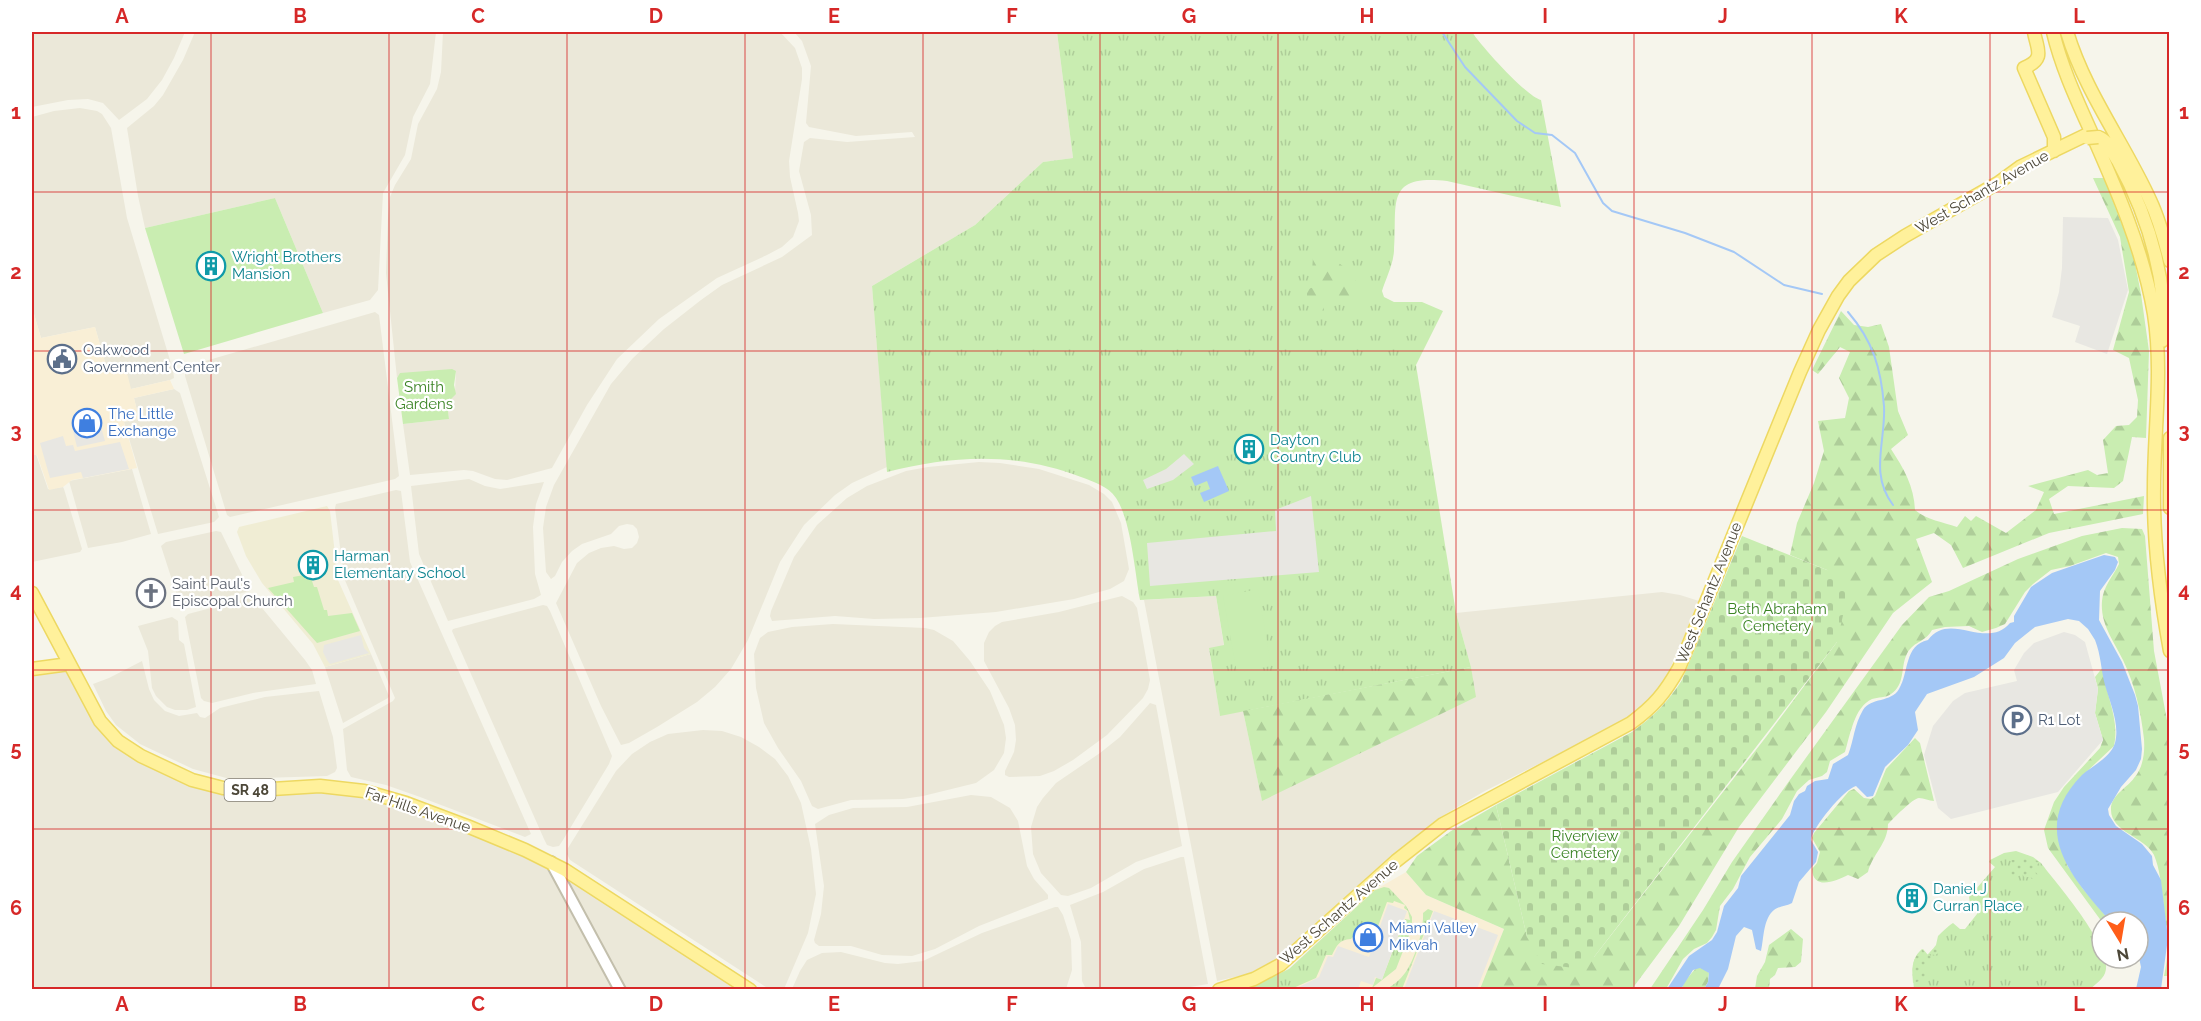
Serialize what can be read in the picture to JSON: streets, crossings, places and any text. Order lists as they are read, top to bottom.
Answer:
{
  "streets": {
    "main road": ["West Schantz Avenue", "SR 48", "Far Hills Avenue"]
  },
  "parks": ["Smith Gardens", "Beth Abraham Cemetery", "Riverview Cemetery"],
  "places": {
    "building": [
      "Wright Brothers Mansion",
      "Dayton Country Club",
      "Harman Elementary School",
      "Daniel J Curran Place"
    ],
    "public building": ["Oakwood Government Center"],
    "shop": ["The Little Exchange", "Miami Valley Mikvah"],
    "church": ["Saint Paul's Episcopal Church"],
    "parking": ["R1 Lot"]
  },
  "north": "bottom",
  "grid": {
    "columns": [
      "A",
      "B",
      "C",
      "D",
      "E",
      "F",
      "G",
      "H",
      "I",
      "J",
      "K",
      "L"
    ],
    "rows": [
      "1",
      "2",
      "3",
      "4",
      "5",
      "6"
    ]
  }
}
